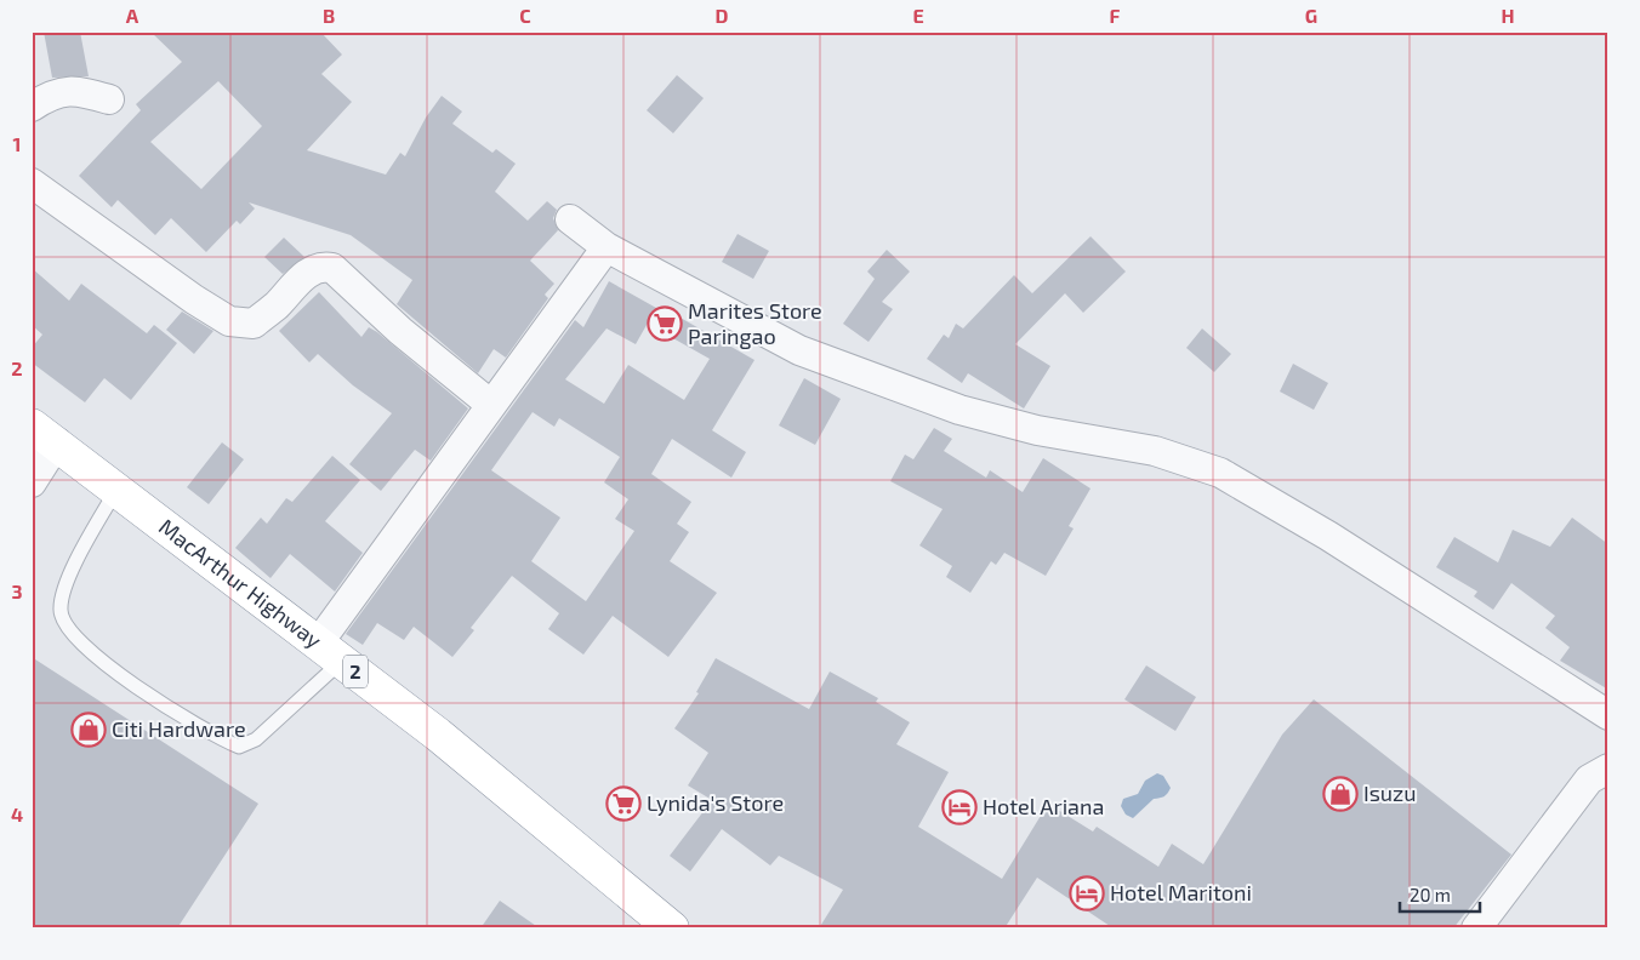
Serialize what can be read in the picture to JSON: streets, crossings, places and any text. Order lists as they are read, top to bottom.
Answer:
{
  "streets": {
    "highway": ["MacArthur Highway", "2"]
  },
  "places": {
    "supermarket": ["Marites Store Paringao", "Lynida's Store"],
    "shop": ["Citi Hardware", "Isuzu"],
    "hotel": ["Hotel Ariana", "Hotel Maritoni"]
  },
  "scale_bar": "20 m",
  "grid": {
    "columns": [
      "A",
      "B",
      "C",
      "D",
      "E",
      "F",
      "G",
      "H"
    ],
    "rows": [
      "1",
      "2",
      "3",
      "4"
    ]
  }
}
